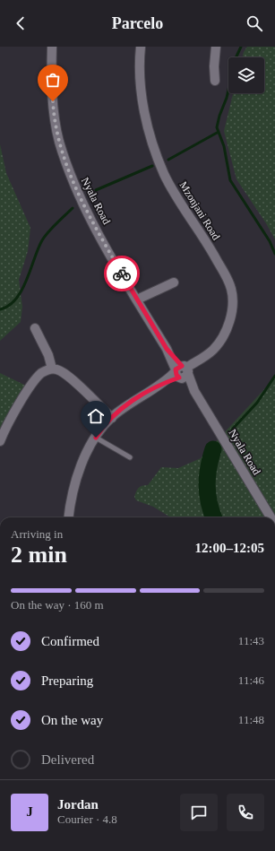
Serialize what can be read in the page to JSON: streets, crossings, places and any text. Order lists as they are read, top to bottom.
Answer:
{
  "streets": {
    "street": ["Nyala Road", "Mzonjani Road"]
  },
  "crossings": [
    ["Nyala Road", "Mzonjani Road"]
  ],
  "page": {
    "header": "Parcelo",
    "heading": ["2 min", "Arriving in", "12:00–12:05"],
    "panel": ["Jordan", "Courier · 4.8"],
    "bar": "On the way · 160 m",
    "list": [
      ["Confirmed", "11:43"],
      ["Preparing", "11:46"],
      ["On the way", "11:48"],
      "Delivered"
    ],
    "round": "J"
  }
}
